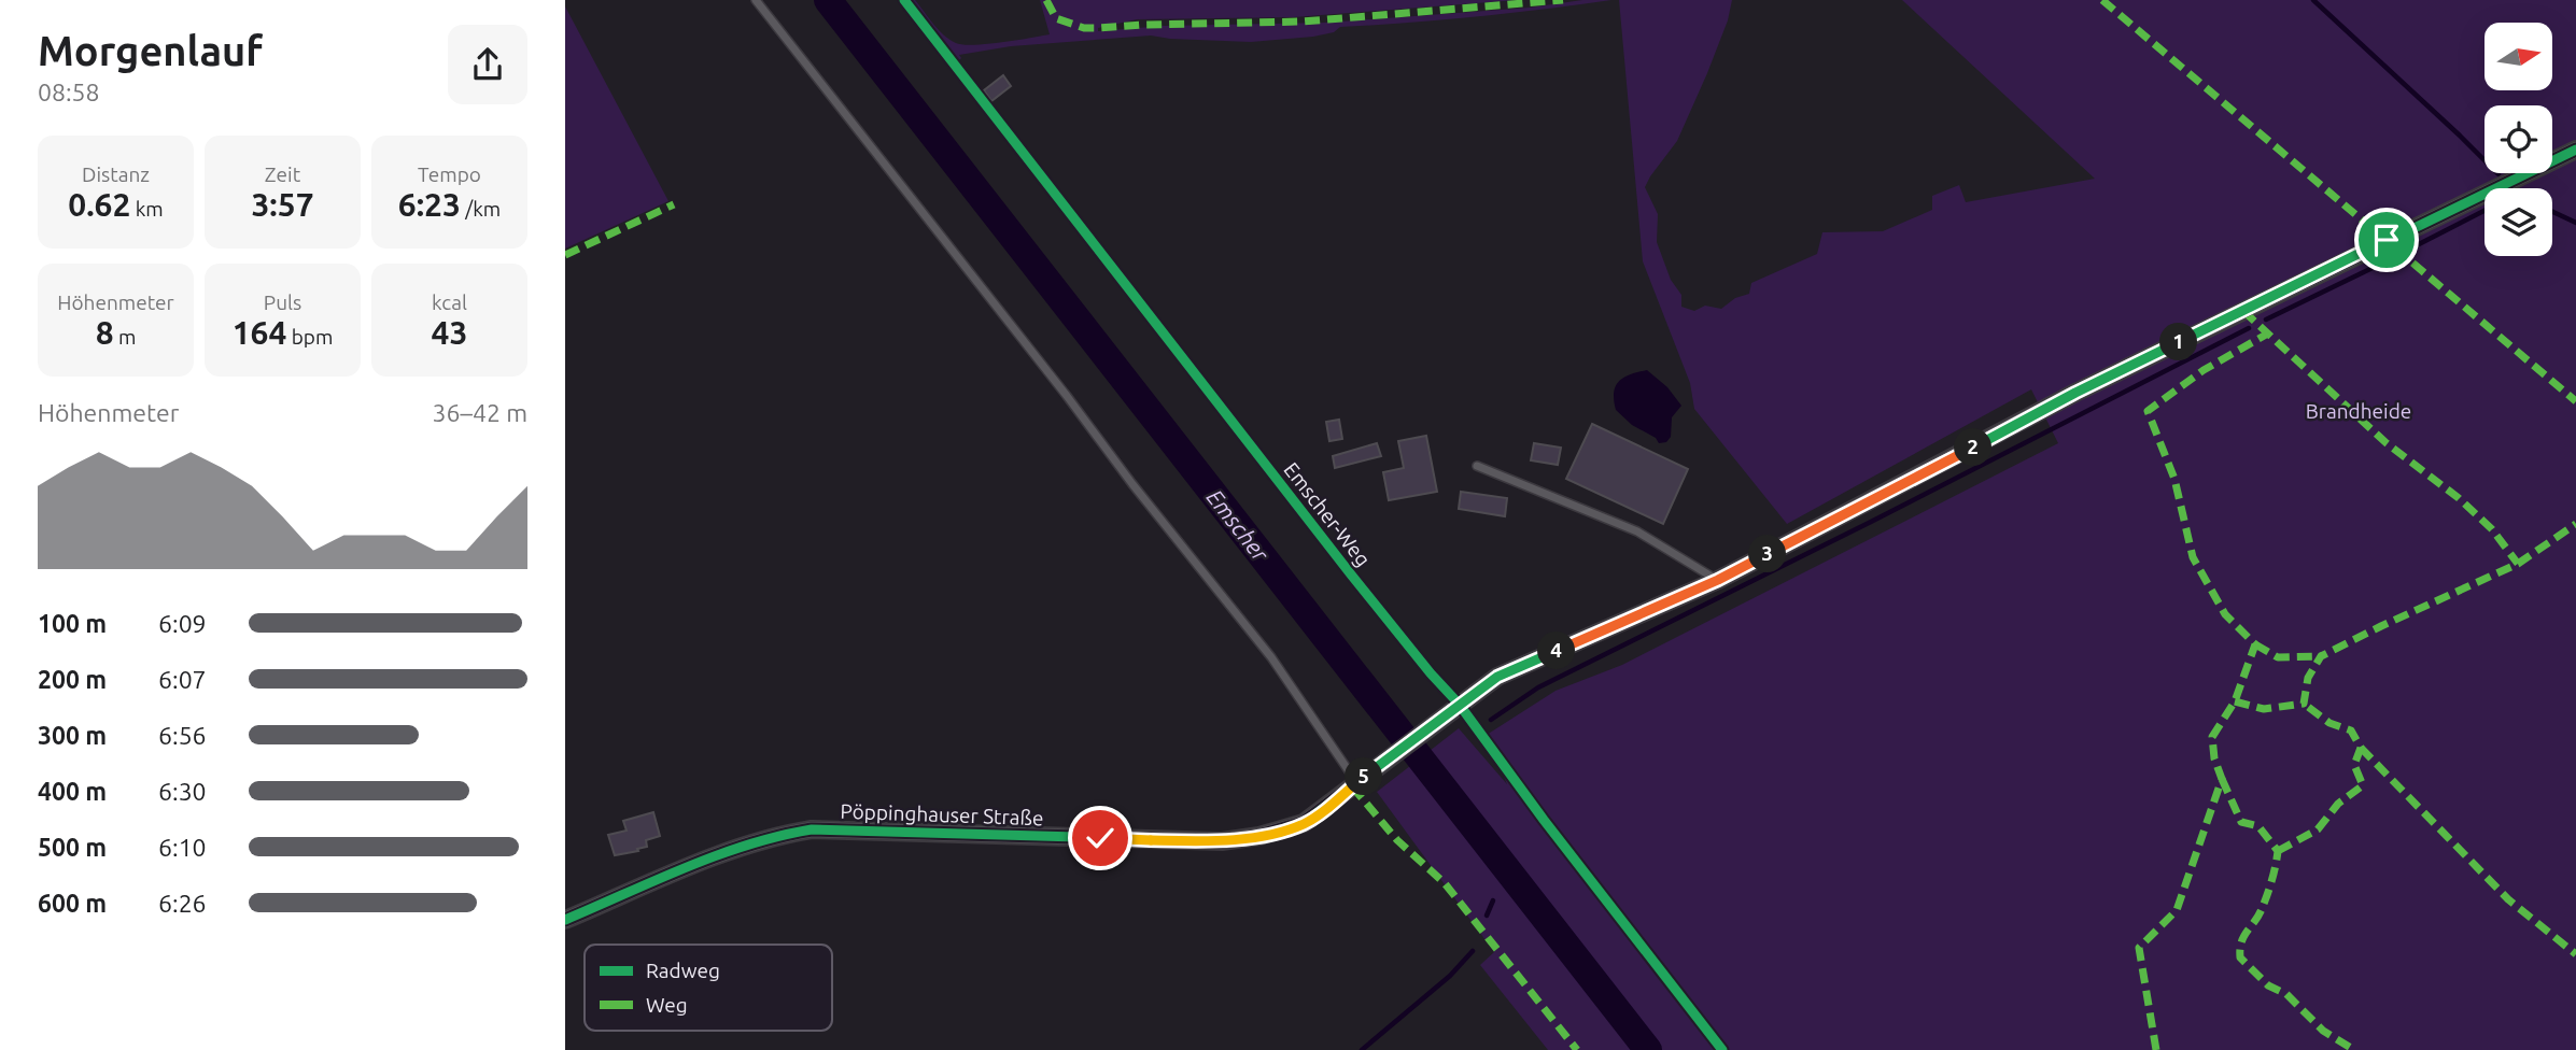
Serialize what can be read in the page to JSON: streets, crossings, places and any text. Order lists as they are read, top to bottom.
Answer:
{
  "streets": {
    "street": ["Pöppinghauser Straße"],
    "cycle path": ["Emscher-Weg"]
  },
  "water": ["Emscher"],
  "parks": ["Brandheide"],
  "legend": ["Radweg", "Weg"],
  "north": "right",
  "page": {
    "heading": ["Morgenlauf", "08:58"],
    "stats": [
      ["Distanz", "0.62 km"],
      ["Zeit", "3:57"],
      ["Tempo", "6:23 /km"],
      ["Höhenmeter", "8 m"],
      ["Puls", "164 bpm"],
      ["kcal", "43"]
    ],
    "pins": [
      "1",
      "2",
      "3",
      "4",
      "5"
    ],
    "chart": ["Höhenmeter", "36–42 m"],
    "list": [
      {
        "name": "100 m",
        "note": "6:09"
      },
      {
        "name": "200 m",
        "note": "6:07"
      },
      {
        "name": "300 m",
        "note": "6:56"
      },
      {
        "name": "400 m",
        "note": "6:30"
      },
      {
        "name": "500 m",
        "note": "6:10"
      },
      {
        "name": "600 m",
        "note": "6:26"
      }
    ]
  }
}
